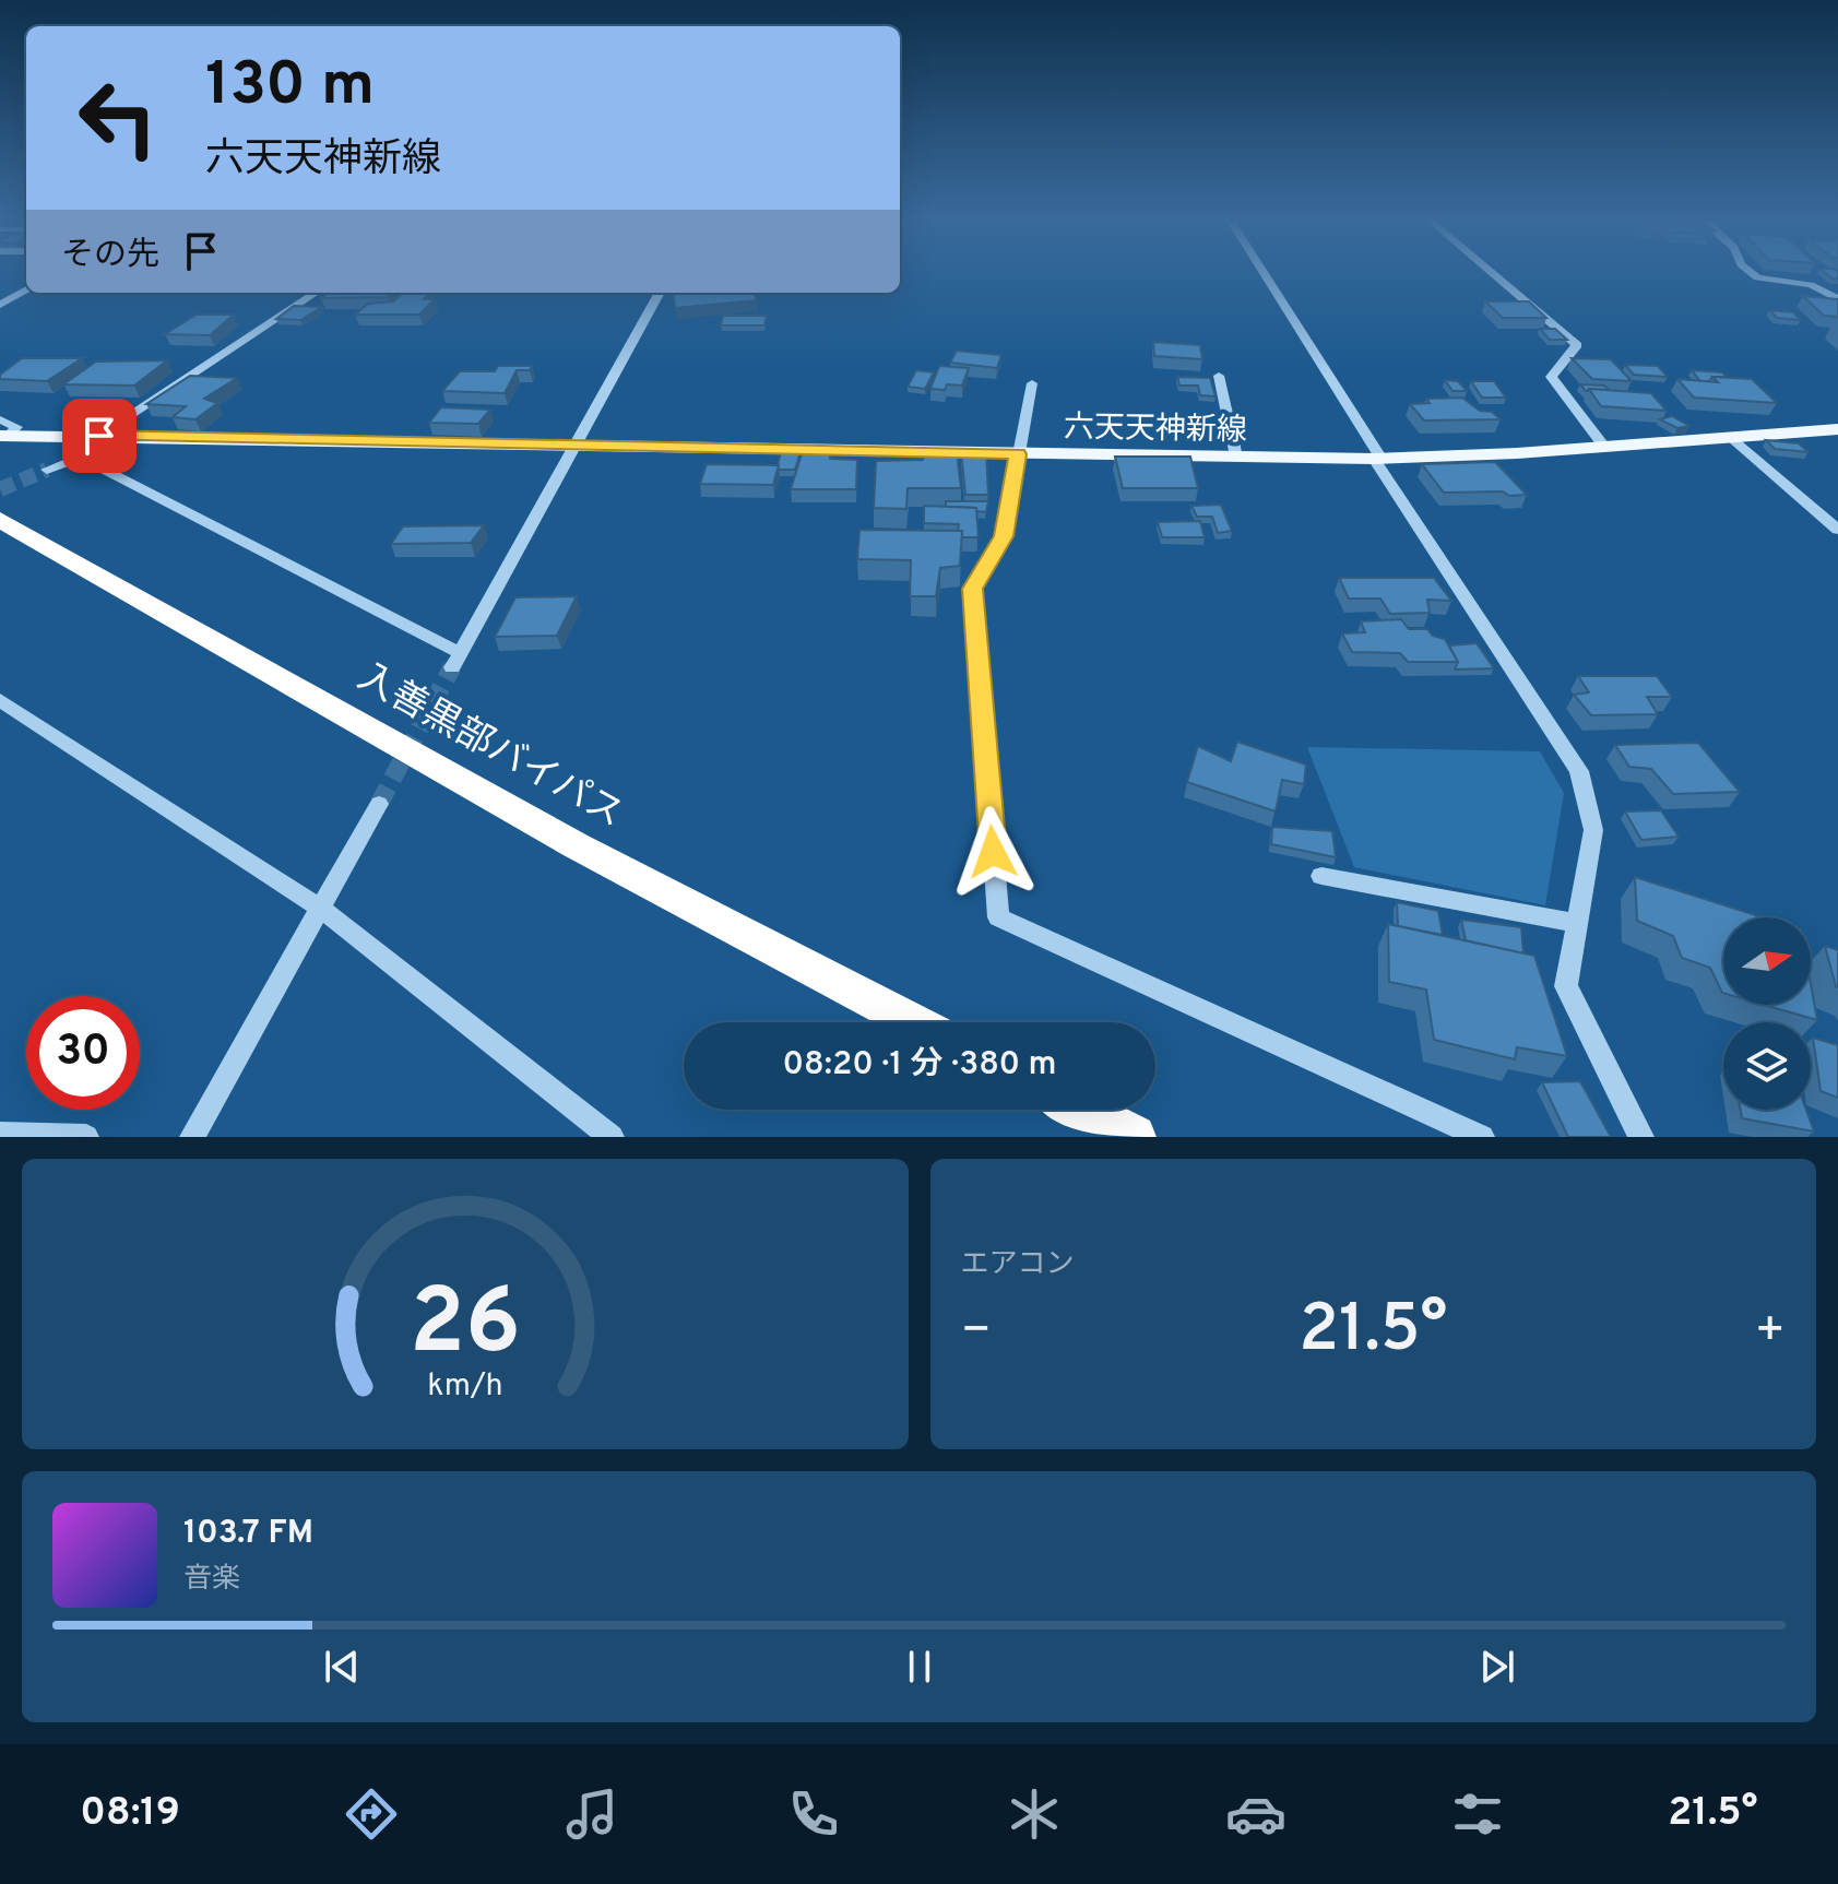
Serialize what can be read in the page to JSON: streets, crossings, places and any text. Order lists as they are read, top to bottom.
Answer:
{
  "streets": {
    "highway": ["入善黒部バイパス"],
    "main road": ["六天天神新線"]
  },
  "north": "right",
  "page": {
    "turn": ["130 m", "六天天神新線"],
    "then": "その先",
    "limit": "30",
    "trip": "08:20 · 1 分 · 380 m",
    "tile": "エアコン",
    "heat": ["−", "21.5°", "+"],
    "song": ["103.7 FM", "音楽"],
    "tabs": ["08:19", "21.5°"],
    "gauge": ["26", "km/h"]
  }
}
